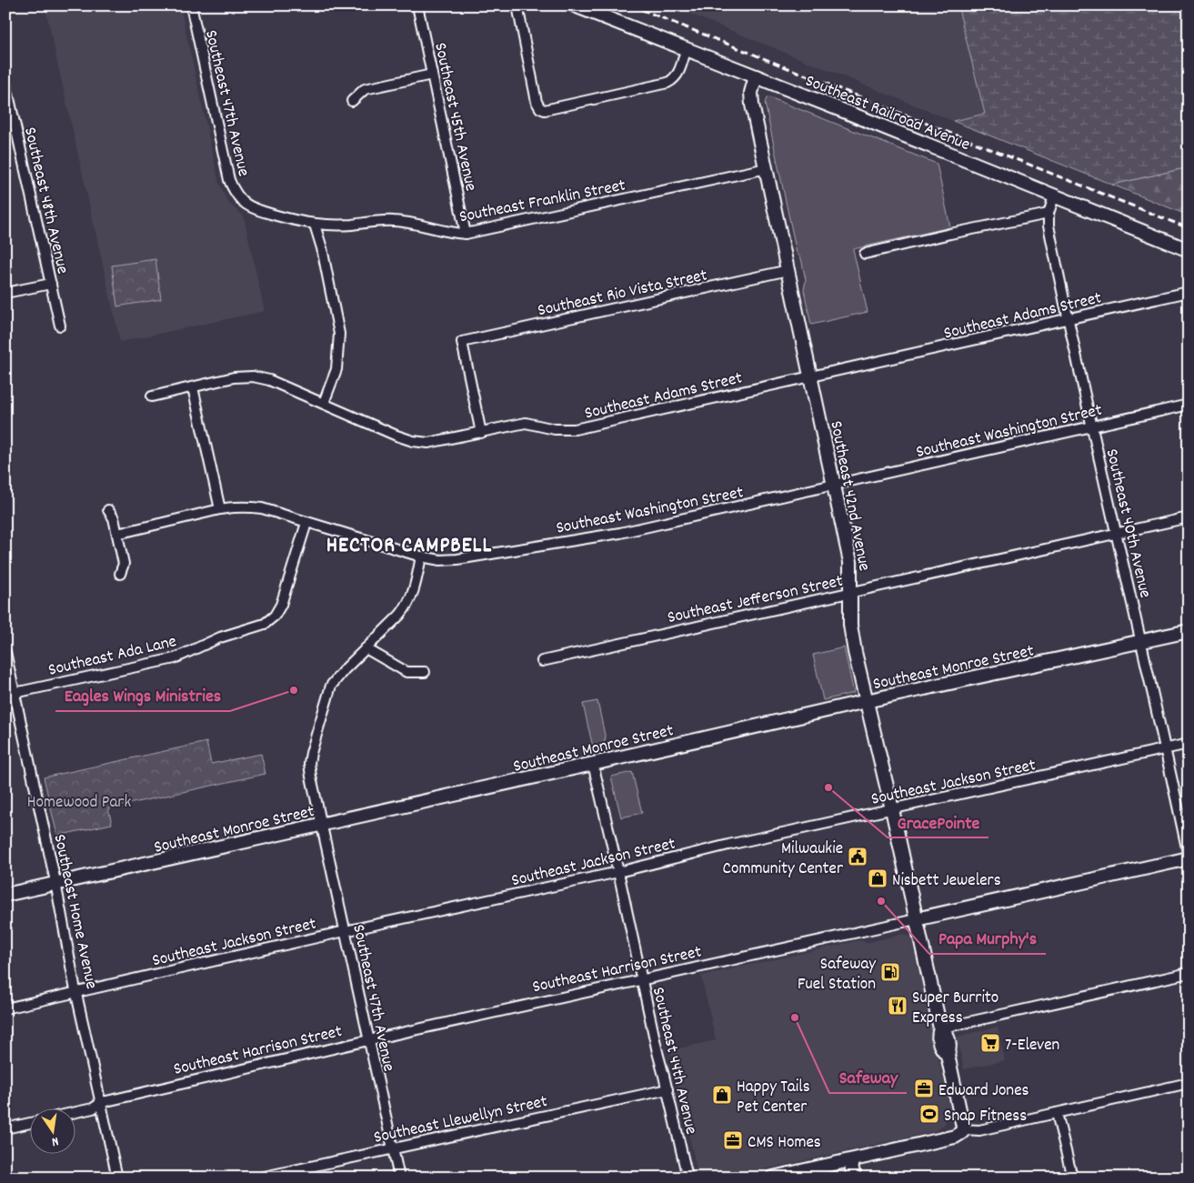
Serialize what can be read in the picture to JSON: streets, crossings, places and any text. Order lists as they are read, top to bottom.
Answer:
{
  "streets": {
    "street": [
      "Southeast 47th Avenue",
      "Southeast Railroad Avenue",
      "Southeast 45th Avenue",
      "Southeast Franklin Street",
      "Southeast 48th Avenue",
      "Southeast Rio Vista Street",
      "Southeast Adams Street",
      "Southeast Washington Street",
      "Southeast 42nd Avenue",
      "Southeast 40th Avenue",
      "Southeast Jefferson Street",
      "Southeast Ada Lane",
      "Southeast Monroe Street",
      "Southeast Jackson Street",
      "Southeast Home Avenue",
      "Southeast Harrison Street",
      "Southeast 44th Avenue",
      "Southeast Llewellyn Street"
    ]
  },
  "crossings": [
    ["Southeast 47th Avenue", "Southeast Franklin Street"],
    ["Southeast 47th Avenue", "Southeast Washington Street"],
    ["Southeast 47th Avenue", "Southeast Monroe Street"],
    ["Southeast 47th Avenue", "Southeast Jackson Street"],
    ["Southeast 47th Avenue", "Southeast Harrison Street"],
    ["Southeast 47th Avenue", "Southeast Llewellyn Street"],
    ["Southeast Railroad Avenue", "Southeast 42nd Avenue"],
    ["Southeast Railroad Avenue", "Southeast 40th Avenue"],
    ["Southeast 45th Avenue", "Southeast Franklin Street"],
    ["Southeast Franklin Street", "Southeast 42nd Avenue"],
    ["Southeast Rio Vista Street", "Southeast Adams Street"],
    ["Southeast Rio Vista Street", "Southeast 42nd Avenue"],
    ["Southeast Adams Street", "Southeast 42nd Avenue"],
    ["Southeast Adams Street", "Southeast 40th Avenue"],
    ["Southeast Washington Street", "Southeast 42nd Avenue"],
    ["Southeast Washington Street", "Southeast 40th Avenue"],
    ["Southeast Washington Street", "Southeast Ada Lane"],
    ["Southeast 42nd Avenue", "Southeast Jefferson Street"],
    ["Southeast 42nd Avenue", "Southeast Monroe Street"],
    ["Southeast 42nd Avenue", "Southeast Jackson Street"],
    ["Southeast 42nd Avenue", "Southeast Harrison Street"],
    ["Southeast 40th Avenue", "Southeast Jefferson Street"],
    ["Southeast 40th Avenue", "Southeast Monroe Street"],
    ["Southeast 40th Avenue", "Southeast Jackson Street"],
    ["Southeast 40th Avenue", "Southeast Harrison Street"],
    ["Southeast Ada Lane", "Southeast Home Avenue"],
    ["Southeast Monroe Street", "Southeast Home Avenue"],
    ["Southeast Monroe Street", "Southeast 44th Avenue"],
    ["Southeast Jackson Street", "Southeast Home Avenue"],
    ["Southeast Jackson Street", "Southeast 44th Avenue"],
    ["Southeast Home Avenue", "Southeast Harrison Street"],
    ["Southeast Harrison Street", "Southeast 44th Avenue"],
    ["Southeast 44th Avenue", "Southeast Llewellyn Street"]
  ],
  "districts": ["HECTOR CAMPBELL"],
  "parks": ["Homewood Park"],
  "places": {
    "other": [
      "Eagles Wings Ministries",
      "GracePointe",
      "Papa Murphy's",
      "Safeway"
    ],
    "public building": ["Milwaukie Community Center"],
    "shop": ["Nisbett Jewelers", "Happy Tails Pet Center"],
    "fuel station": ["Safeway Fuel Station"],
    "restaurant": ["Super Burrito Express"],
    "supermarket": ["7-Eleven"],
    "office": ["Edward Jones", "CMS Homes"],
    "sports": ["Snap Fitness"]
  },
  "north": "bottom"
}
